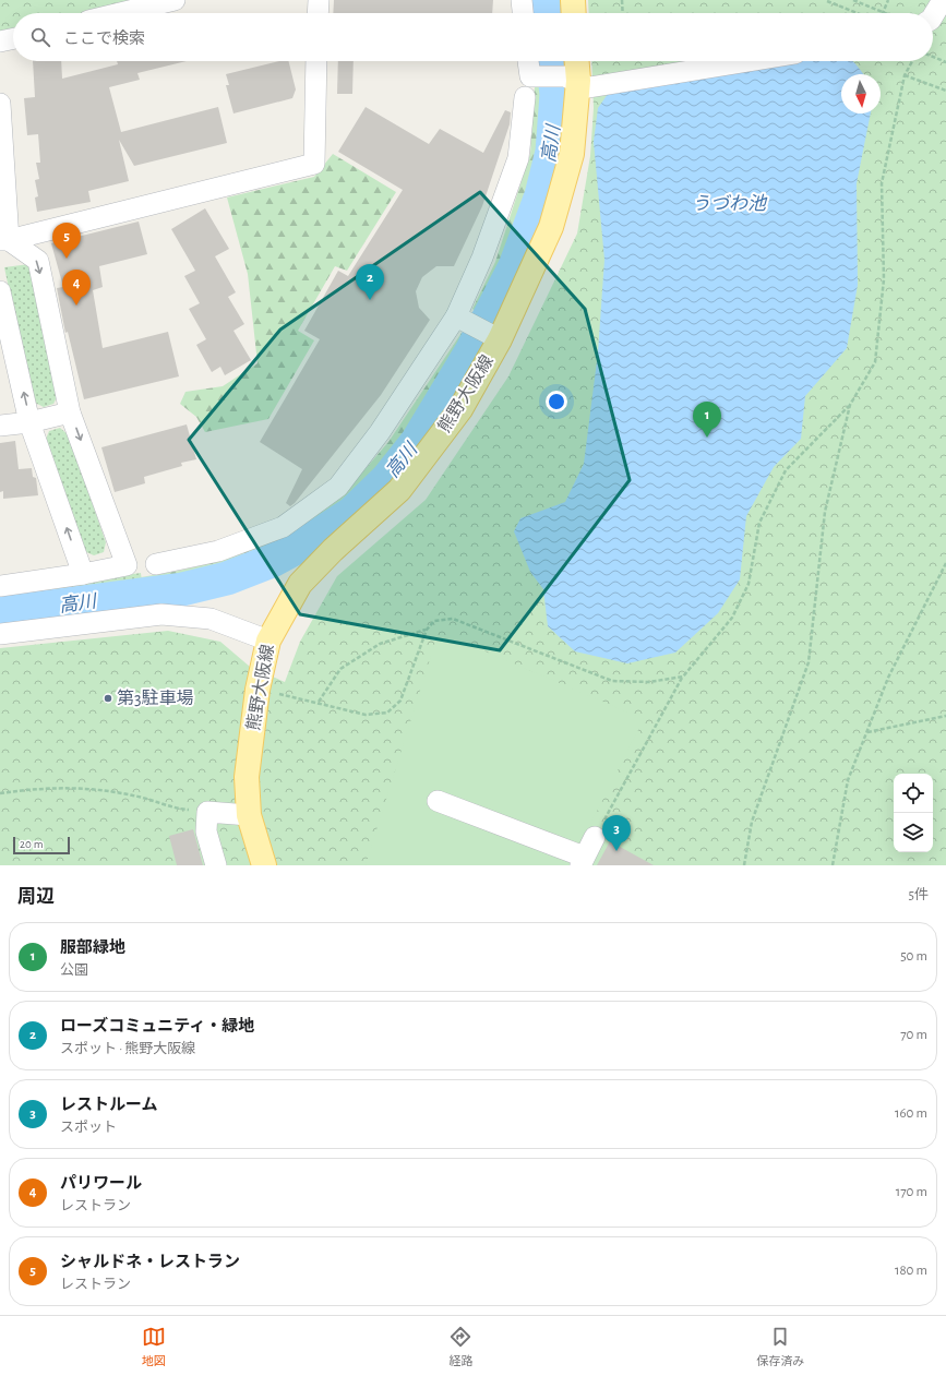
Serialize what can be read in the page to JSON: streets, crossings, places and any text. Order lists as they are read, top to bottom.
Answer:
{
  "streets": {
    "main road": ["熊野大阪線"]
  },
  "water": ["高川", "うづわ池"],
  "places": ["第3駐車場"],
  "scale_bar": "20 m",
  "north": "bottom",
  "page": {
    "search": "ここで検索",
    "pins": [
      "5",
      "2",
      "4",
      "1",
      "3"
    ],
    "scale": "20 m",
    "heading": ["周辺", "5件"],
    "list": [
      {
        "mark": "1",
        "name": "服部緑地",
        "note": "公園",
        "value": "50 m"
      },
      {
        "mark": "2",
        "name": "ローズコミュニティ・緑地",
        "note": "スポット · 熊野大阪線",
        "value": "70 m"
      },
      {
        "mark": "3",
        "name": "レストルーム",
        "note": "スポット",
        "value": "160 m"
      },
      {
        "mark": "4",
        "name": "パリワール",
        "note": "レストラン",
        "value": "170 m"
      },
      {
        "mark": "5",
        "name": "シャルドネ・レストラン",
        "note": "レストラン",
        "value": "180 m"
      }
    ],
    "nav": ["地図", "経路", "保存済み"]
  }
}
